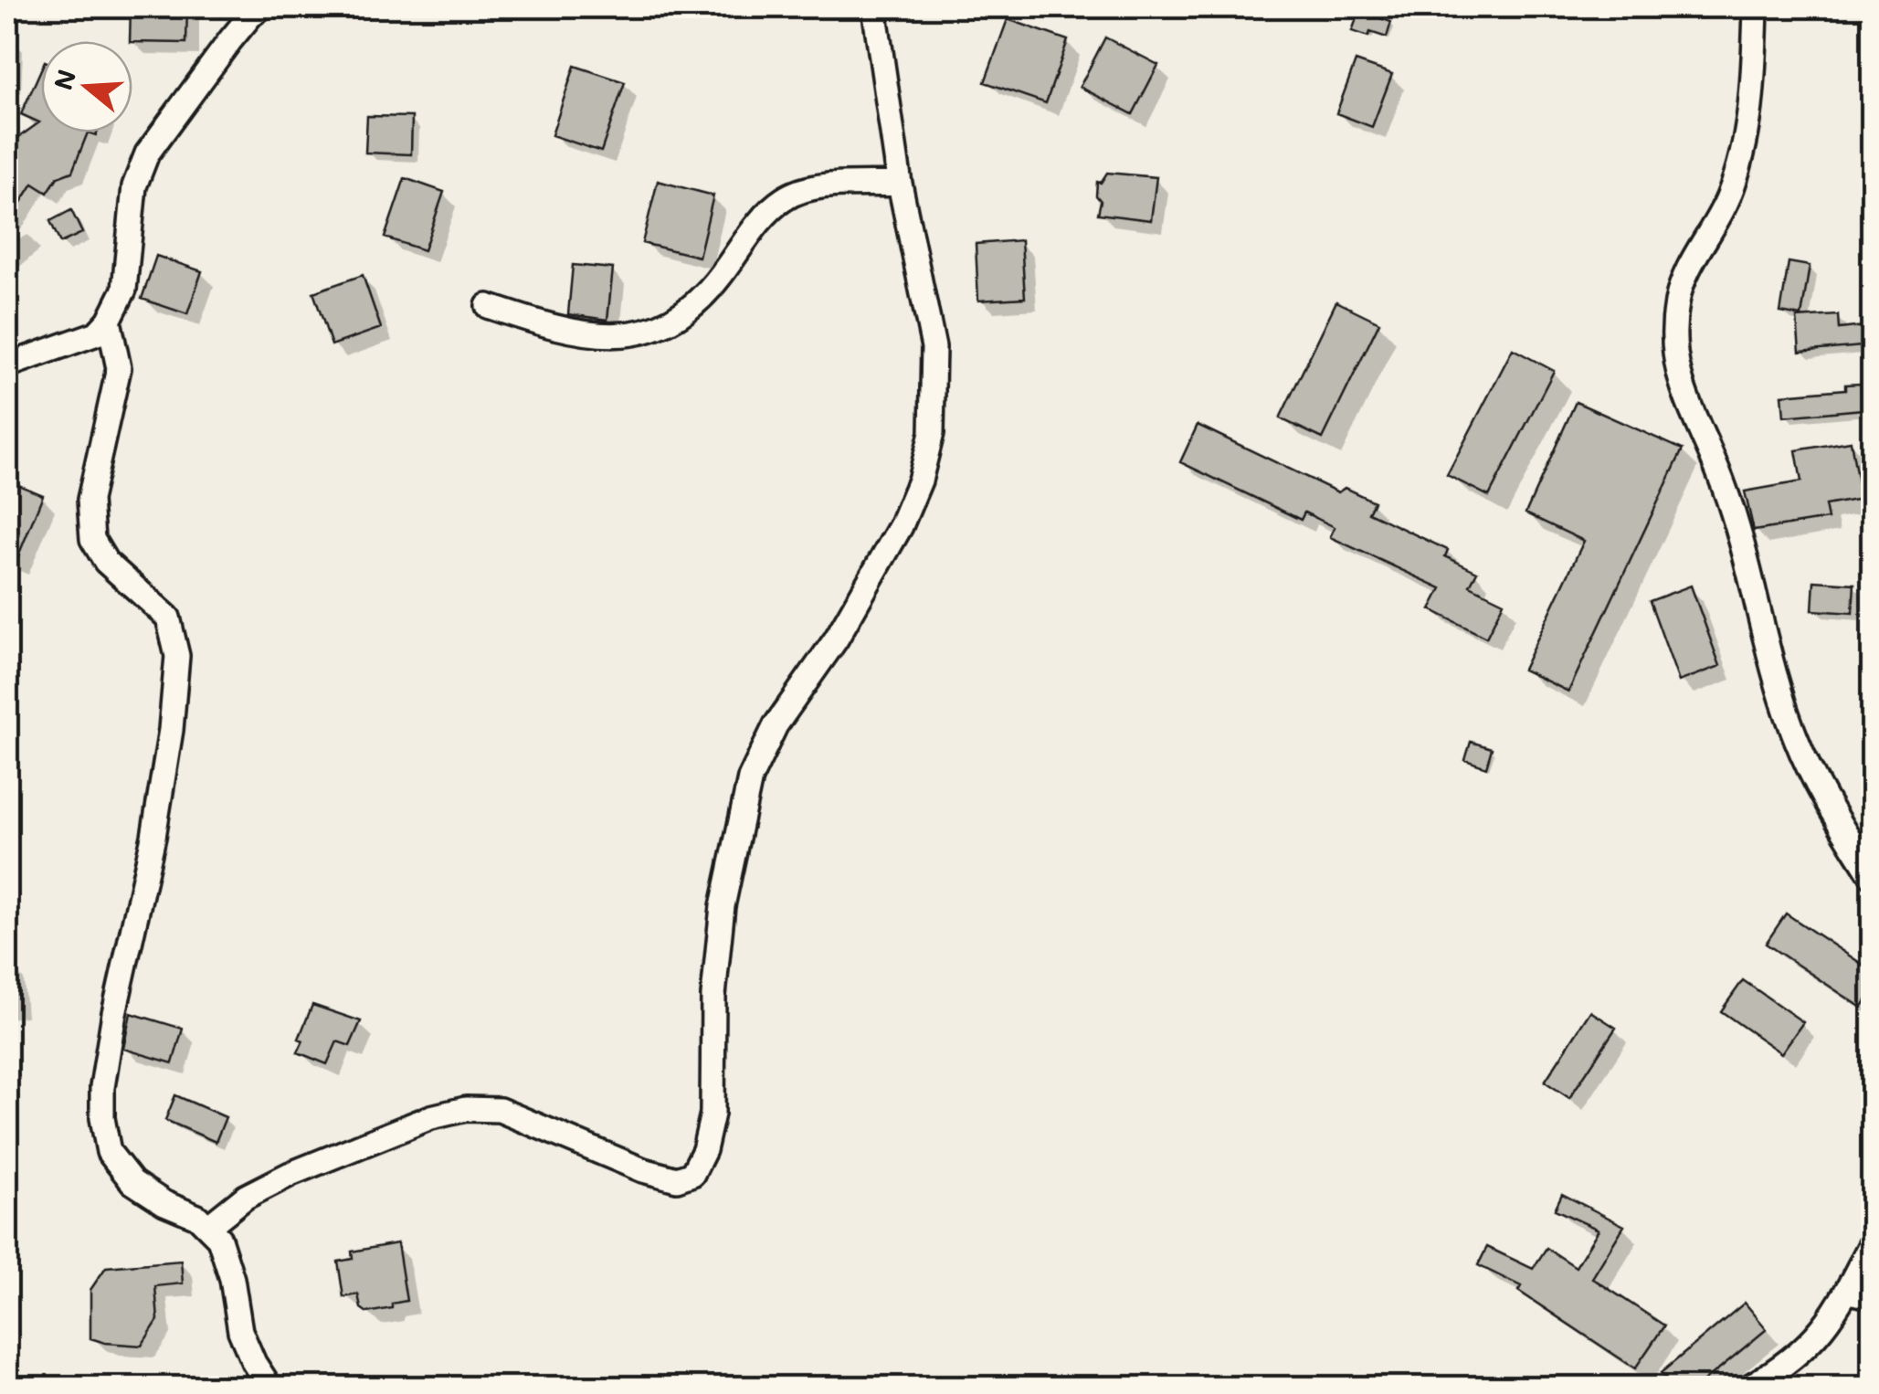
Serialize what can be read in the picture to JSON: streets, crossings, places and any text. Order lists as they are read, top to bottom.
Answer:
{
  "north": "left"
}
